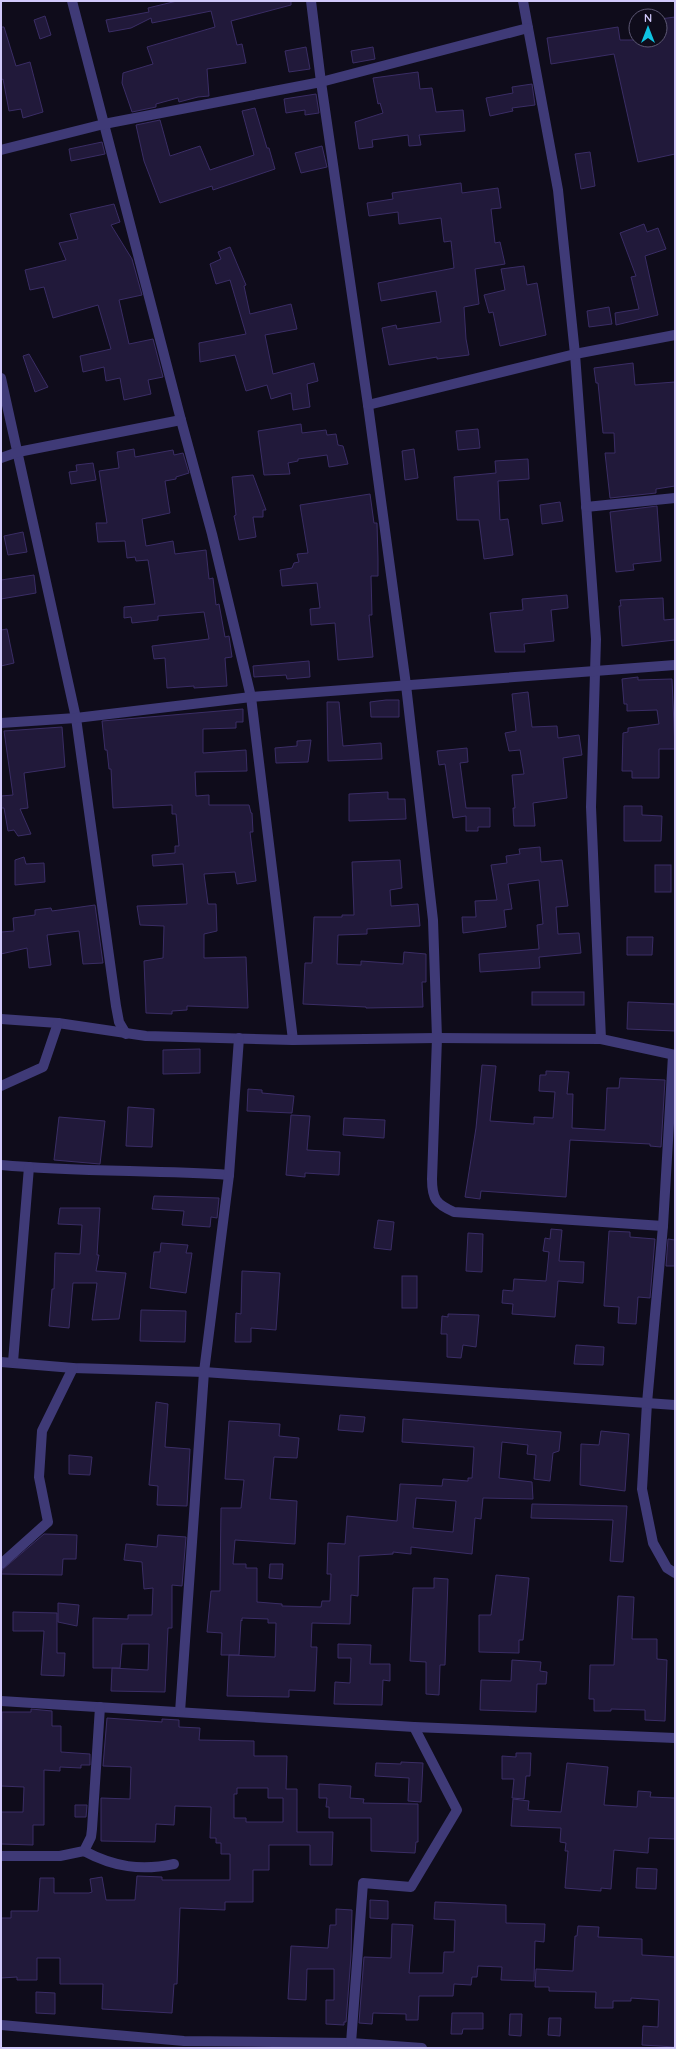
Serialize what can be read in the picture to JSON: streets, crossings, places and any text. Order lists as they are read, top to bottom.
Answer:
{
  "north": "top"
}
